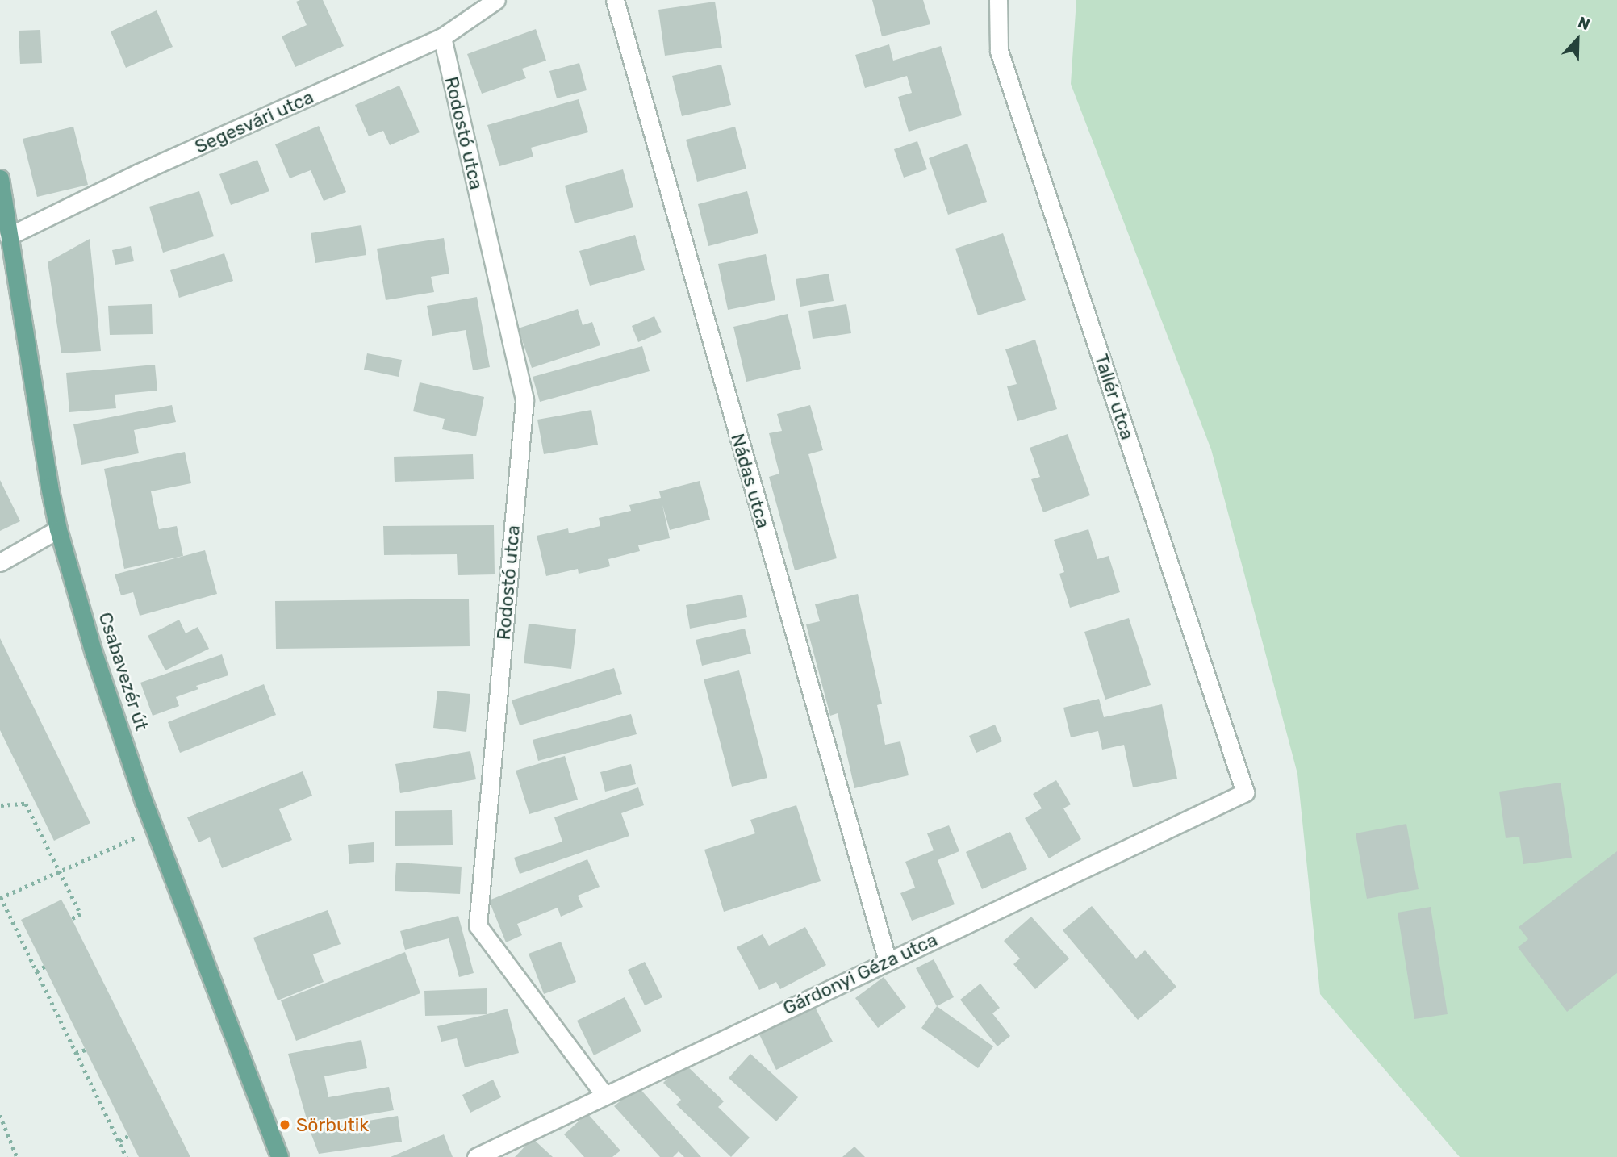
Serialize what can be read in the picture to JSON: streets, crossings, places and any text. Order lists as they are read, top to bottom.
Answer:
{
  "streets": {
    "main road": ["Csabavezér út"],
    "street": [
      "Segesvári utca",
      "Rodostó utca",
      "Tallér utca",
      "Nádas utca",
      "Gárdonyi Géza utca"
    ]
  },
  "crossings": [
    ["Segesvári utca", "Rodostó utca"],
    ["Segesvári utca", "Csabavezér út"],
    ["Rodostó utca", "Gárdonyi Géza utca"],
    ["Tallér utca", "Gárdonyi Géza utca"],
    ["Nádas utca", "Gárdonyi Géza utca"]
  ],
  "places": ["Sörbutik"],
  "north": "top"
}
